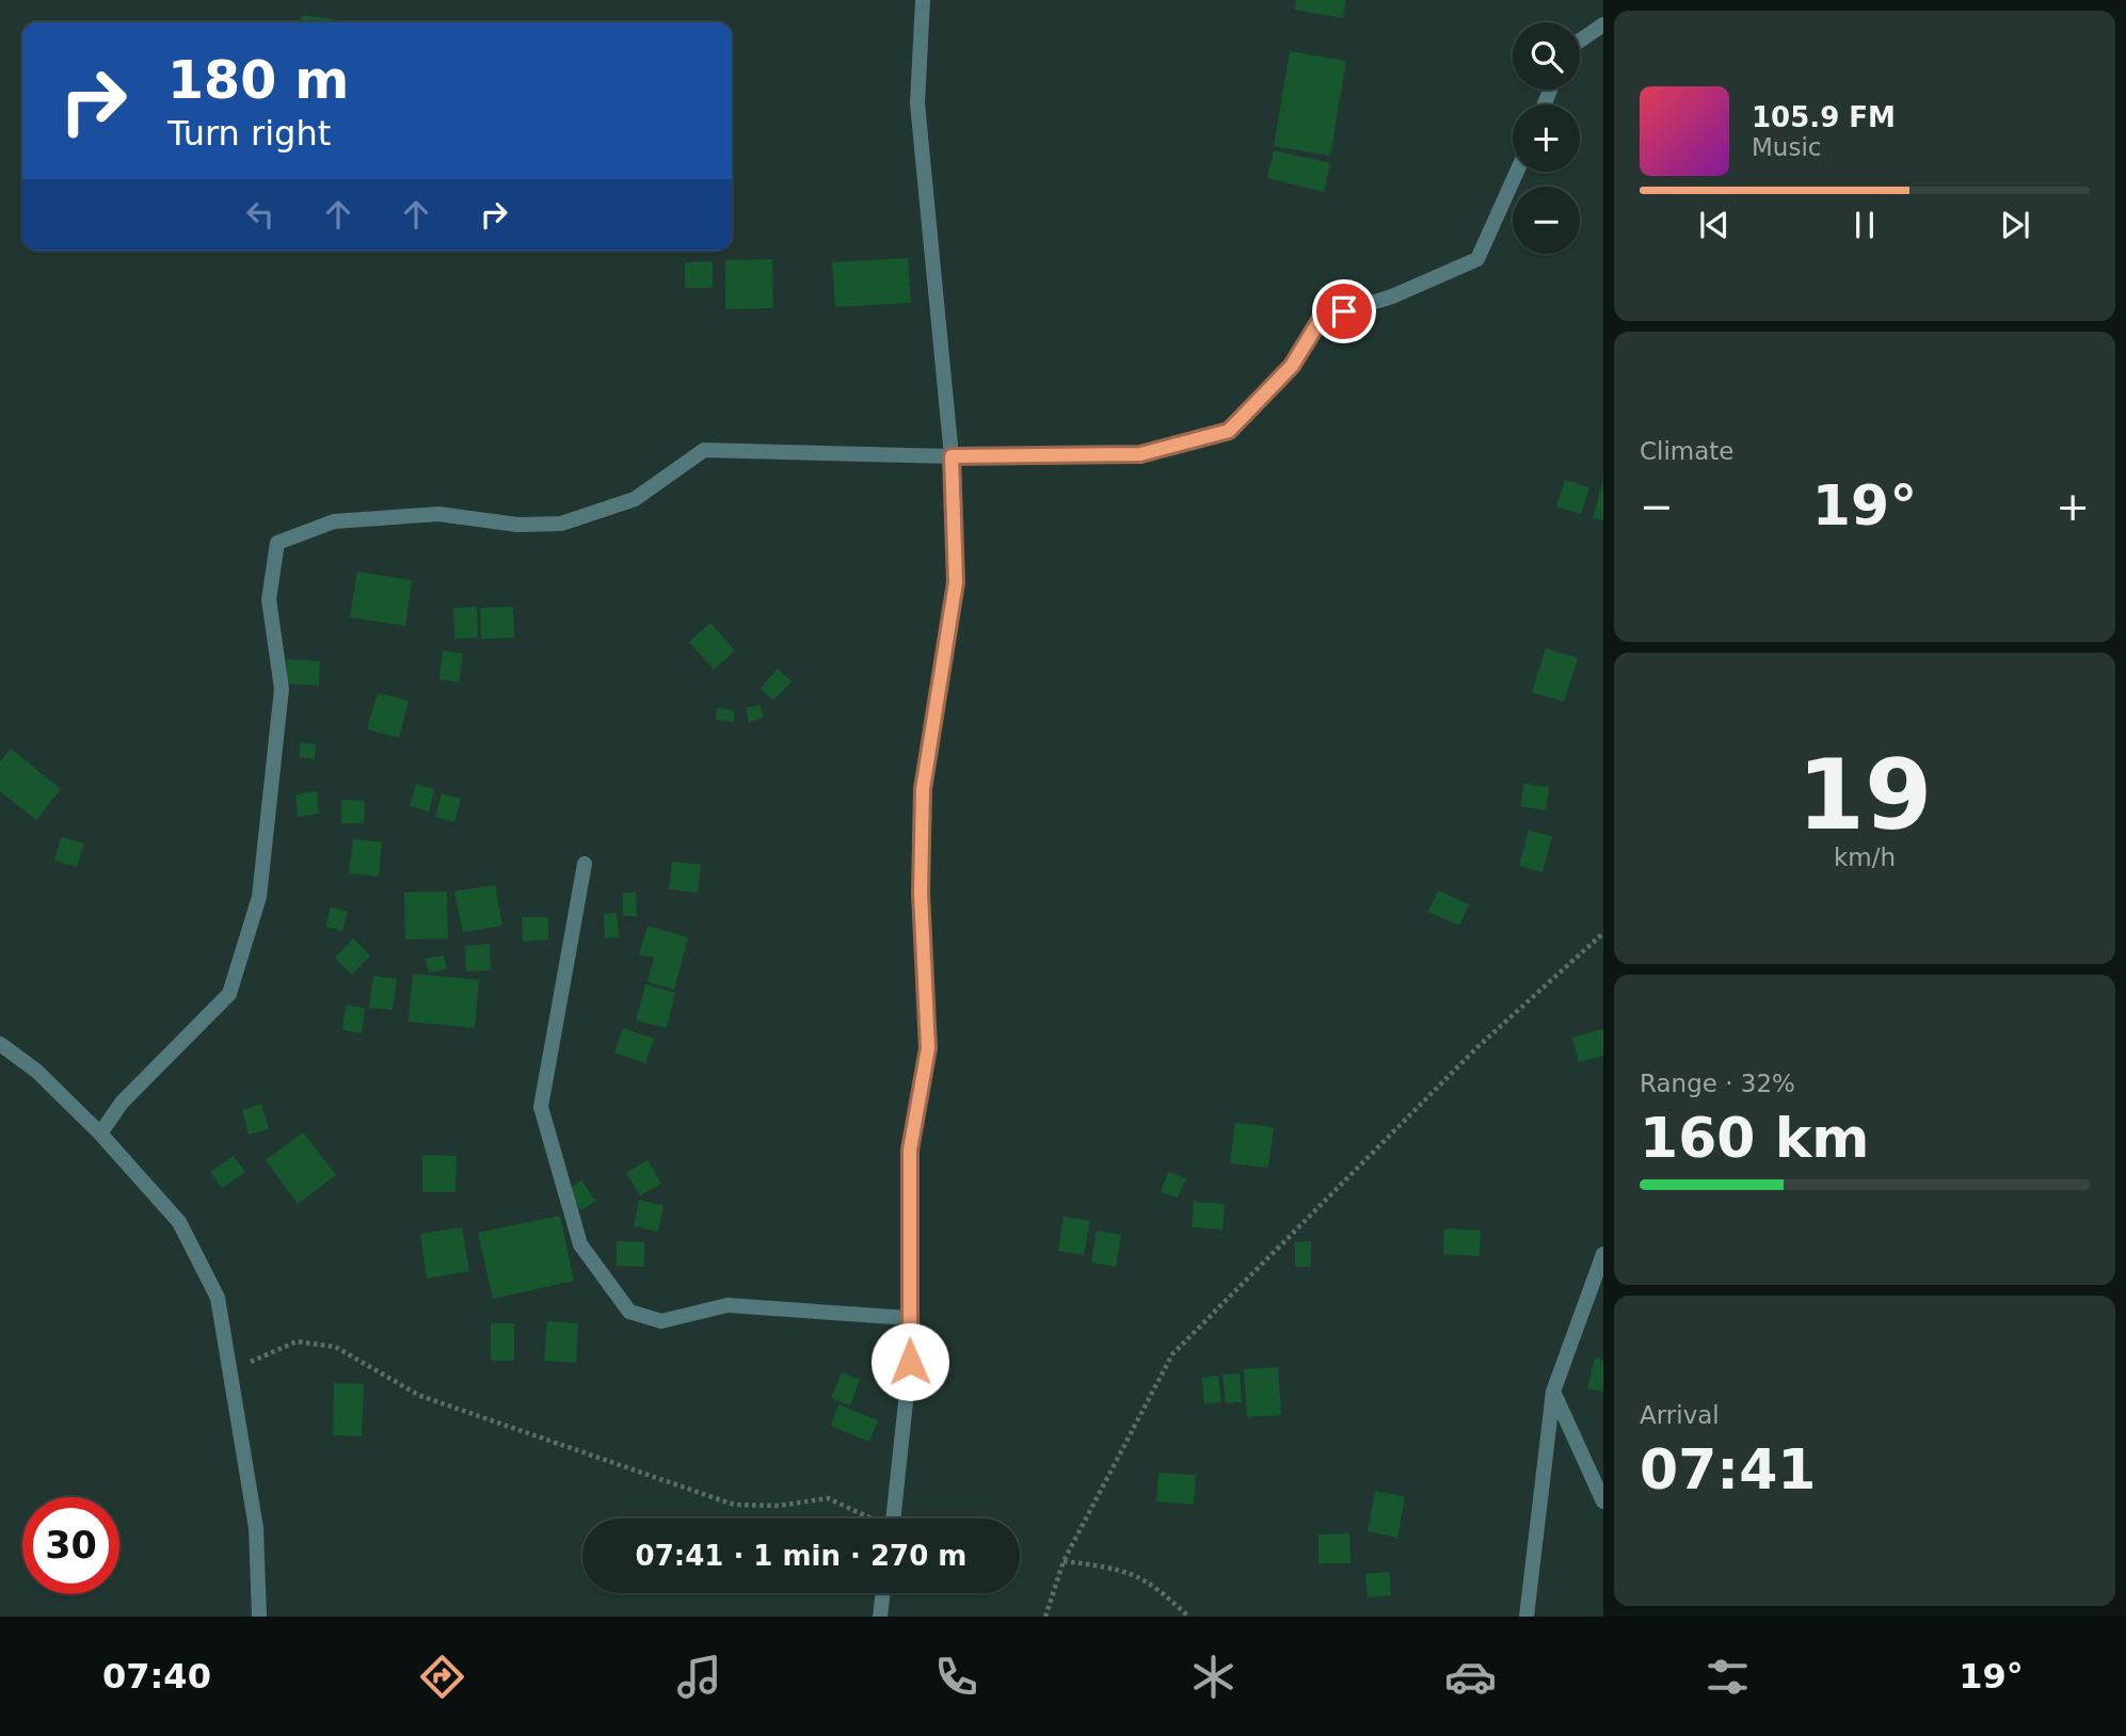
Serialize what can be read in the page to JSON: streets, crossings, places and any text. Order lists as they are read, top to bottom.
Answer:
{
  "page": {
    "map_buttons": ["+", "−"],
    "turn": ["180 m", "Turn right"],
    "song": ["105.9 FM", "Music"],
    "tile": [
      "Climate",
      ["19", "km/h"],
      ["Range · 32%", "160 km"],
      ["Arrival", "07:41"]
    ],
    "heat": ["−", "19°", "+"],
    "limit": "30",
    "trip": "07:41 · 1 min · 270 m",
    "tabs": ["07:40", "19°"]
  }
}
